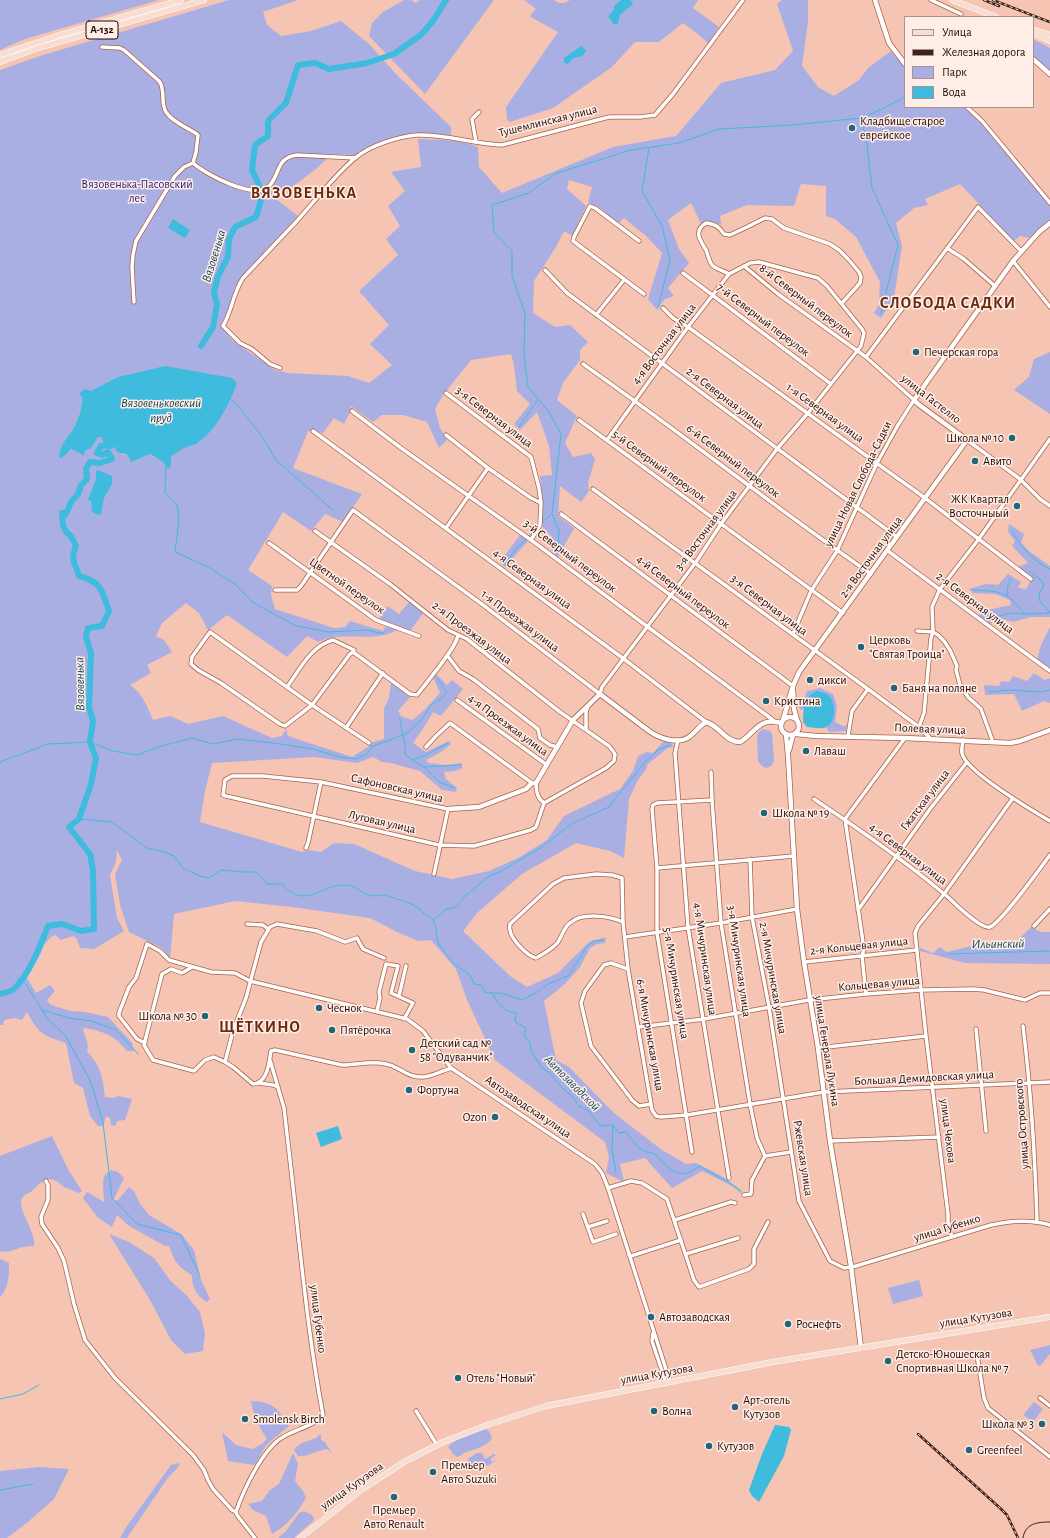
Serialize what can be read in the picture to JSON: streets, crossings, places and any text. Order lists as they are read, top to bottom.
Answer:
{
  "streets": {
    "main road": ["А-132", "улица Кутузова"],
    "street": [
      "Тушемлинская улица",
      "8-й Северный переулок",
      "7-й Северный переулок",
      "4-я Восточная улица",
      "2-я Северная улица",
      "улица Гастелло",
      "1-я Северная улица",
      "3-я Северная улица",
      "6-й Северный переулок",
      "5-й Северный переулок",
      "улица Новая Слобода-Садки",
      "3-я Восточная улица",
      "3-й Северный переулок",
      "2-я Восточная улица",
      "4-я Северная улица",
      "Цветной переулок",
      "4-й Северный переулок",
      "1-я Проезжая улица",
      "2-я Проезжая улица",
      "4-я Проезжая улица",
      "Полевая улица",
      "Сафоновская улица",
      "Гжатская улица",
      "Луговая улица",
      "2-я Кольцевая улица",
      "4-я Мичуринская улица",
      "3-я Мичуринская улица",
      "2-я Мичуринская улица",
      "5-я Мичуринская улица",
      "Кольцевая улица",
      "6-я Мичуринская улица",
      "улица Генерала Лукина",
      "Большая Демидовская улица",
      "Автозаводская улица",
      "улица Островского",
      "улица Чехова",
      "Ржевская улица",
      "улица Губенко"
    ]
  },
  "crossings": [
    ["8-й Северный переулок", "4-я Восточная улица"],
    ["8-й Северный переулок", "улица Гастелло"],
    ["8-й Северный переулок", "3-я Восточная улица"],
    ["7-й Северный переулок", "4-я Восточная улица"],
    ["7-й Северный переулок", "3-я Восточная улица"],
    ["4-я Восточная улица", "2-я Северная улица"],
    ["4-я Восточная улица", "1-я Северная улица"],
    ["4-я Восточная улица", "6-й Северный переулок"],
    ["4-я Восточная улица", "5-й Северный переулок"],
    ["4-я Восточная улица", "3-я Восточная улица"],
    ["2-я Северная улица", "улица Новая Слобода-Садки"],
    ["2-я Северная улица", "3-я Восточная улица"],
    ["2-я Северная улица", "2-я Восточная улица"],
    ["улица Гастелло", "улица Новая Слобода-Садки"],
    ["улица Гастелло", "3-я Восточная улица"],
    ["улица Гастелло", "2-я Восточная улица"],
    ["1-я Северная улица", "улица Новая Слобода-Садки"],
    ["1-я Северная улица", "3-я Восточная улица"],
    ["1-я Северная улица", "2-я Восточная улица"],
    ["3-я Северная улица", "улица Новая Слобода-Садки"],
    ["3-я Северная улица", "3-я Восточная улица"],
    ["3-я Северная улица", "2-я Восточная улица"],
    ["3-я Северная улица", "Полевая улица"],
    ["6-й Северный переулок", "улица Новая Слобода-Садки"],
    ["6-й Северный переулок", "3-я Восточная улица"],
    ["6-й Северный переулок", "2-я Восточная улица"],
    ["5-й Северный переулок", "улица Новая Слобода-Садки"],
    ["5-й Северный переулок", "3-я Восточная улица"],
    ["5-й Северный переулок", "2-я Восточная улица"],
    ["3-я Восточная улица", "3-й Северный переулок"],
    ["3-я Восточная улица", "4-я Северная улица"],
    ["3-я Восточная улица", "4-й Северный переулок"],
    ["3-я Восточная улица", "1-я Проезжая улица"],
    ["3-я Восточная улица", "2-я Проезжая улица"],
    ["3-я Восточная улица", "Сафоновская улица"],
    ["3-й Северный переулок", "4-я Северная улица"],
    ["2-я Восточная улица", "4-й Северный переулок"],
    ["2-я Восточная улица", "Полевая улица"],
    ["2-я Восточная улица", "улица Генерала Лукина"],
    ["4-я Северная улица", "Гжатская улица"],
    ["4-я Северная улица", "улица Чехова"],
    ["1-я Проезжая улица", "2-я Проезжая улица"],
    ["1-я Проезжая улица", "4-я Мичуринская улица"],
    ["2-я Проезжая улица", "Сафоновская улица"],
    ["2-я Проезжая улица", "Луговая улица"],
    ["4-я Проезжая улица", "Сафоновская улица"],
    ["Полевая улица", "улица Генерала Лукина"],
    ["Сафоновская улица", "Луговая улица"],
    ["2-я Кольцевая улица", "улица Генерала Лукина"],
    ["2-я Кольцевая улица", "улица Чехова"],
    ["4-я Мичуринская улица", "5-я Мичуринская улица"],
    ["4-я Мичуринская улица", "Кольцевая улица"],
    ["4-я Мичуринская улица", "Большая Демидовская улица"],
    ["3-я Мичуринская улица", "Кольцевая улица"],
    ["3-я Мичуринская улица", "Большая Демидовская улица"],
    ["2-я Мичуринская улица", "Кольцевая улица"],
    ["2-я Мичуринская улица", "Большая Демидовская улица"],
    ["2-я Мичуринская улица", "Ржевская улица"],
    ["5-я Мичуринская улица", "Кольцевая улица"],
    ["5-я Мичуринская улица", "Большая Демидовская улица"],
    ["Кольцевая улица", "6-я Мичуринская улица"],
    ["Кольцевая улица", "улица Генерала Лукина"],
    ["Кольцевая улица", "улица Чехова"],
    ["6-я Мичуринская улица", "Большая Демидовская улица"],
    ["улица Генерала Лукина", "Большая Демидовская улица"],
    ["улица Генерала Лукина", "Ржевская улица"],
    ["улица Генерала Лукина", "улица Губенко"],
    ["улица Генерала Лукина", "улица Кутузова"],
    ["Большая Демидовская улица", "улица Островского"],
    ["Большая Демидовская улица", "улица Чехова"],
    ["Большая Демидовская улица", "Ржевская улица"],
    ["Автозаводская улица", "улица Кутузова"],
    ["улица Островского", "улица Губенко"],
    ["улица Чехова", "улица Губенко"],
    ["Ржевская улица", "улица Губенко"]
  ],
  "districts": ["ВЯЗОВЕНЬКА", "СЛОБОДА САДКИ", "ЩЁТКИНО"],
  "water": [
    "Вязовенька",
    "Вязовеньковский пруд",
    "Ильинский",
    "Автозаводской"
  ],
  "parks": ["Вязовенька-Пасовский лес"],
  "places": [
    "Кладбище старое еврейское",
    "Печерская гора",
    "Школа № 10",
    "Авито",
    "ЖК Квартал Восточныый",
    "Церковь \"Святая Троица\"",
    "дикси",
    "Баня на поляне",
    "Кристина",
    "Лаваш",
    "Школа № 19",
    "Чеснок",
    "Школа № 30",
    "Пятёрочка",
    "Детский сад № 58 \"Одуванчик\"",
    "Фортуна",
    "Ozon",
    "Автозаводская",
    "Роснефть",
    "Детско-Юношеская Спортивная Школа № 7",
    "Отель \"Новый\"",
    "Арт-отель Кутузов",
    "Волна",
    "Smolensk Birch",
    "Школа № 3",
    "Кутузов",
    "Greenfeel",
    "Премьер Авто Suzuki",
    "Премьер Авто Renault"
  ],
  "legend": [
    "Улица",
    "Железная дорога",
    "Парк",
    "Вода"
  ]
}
